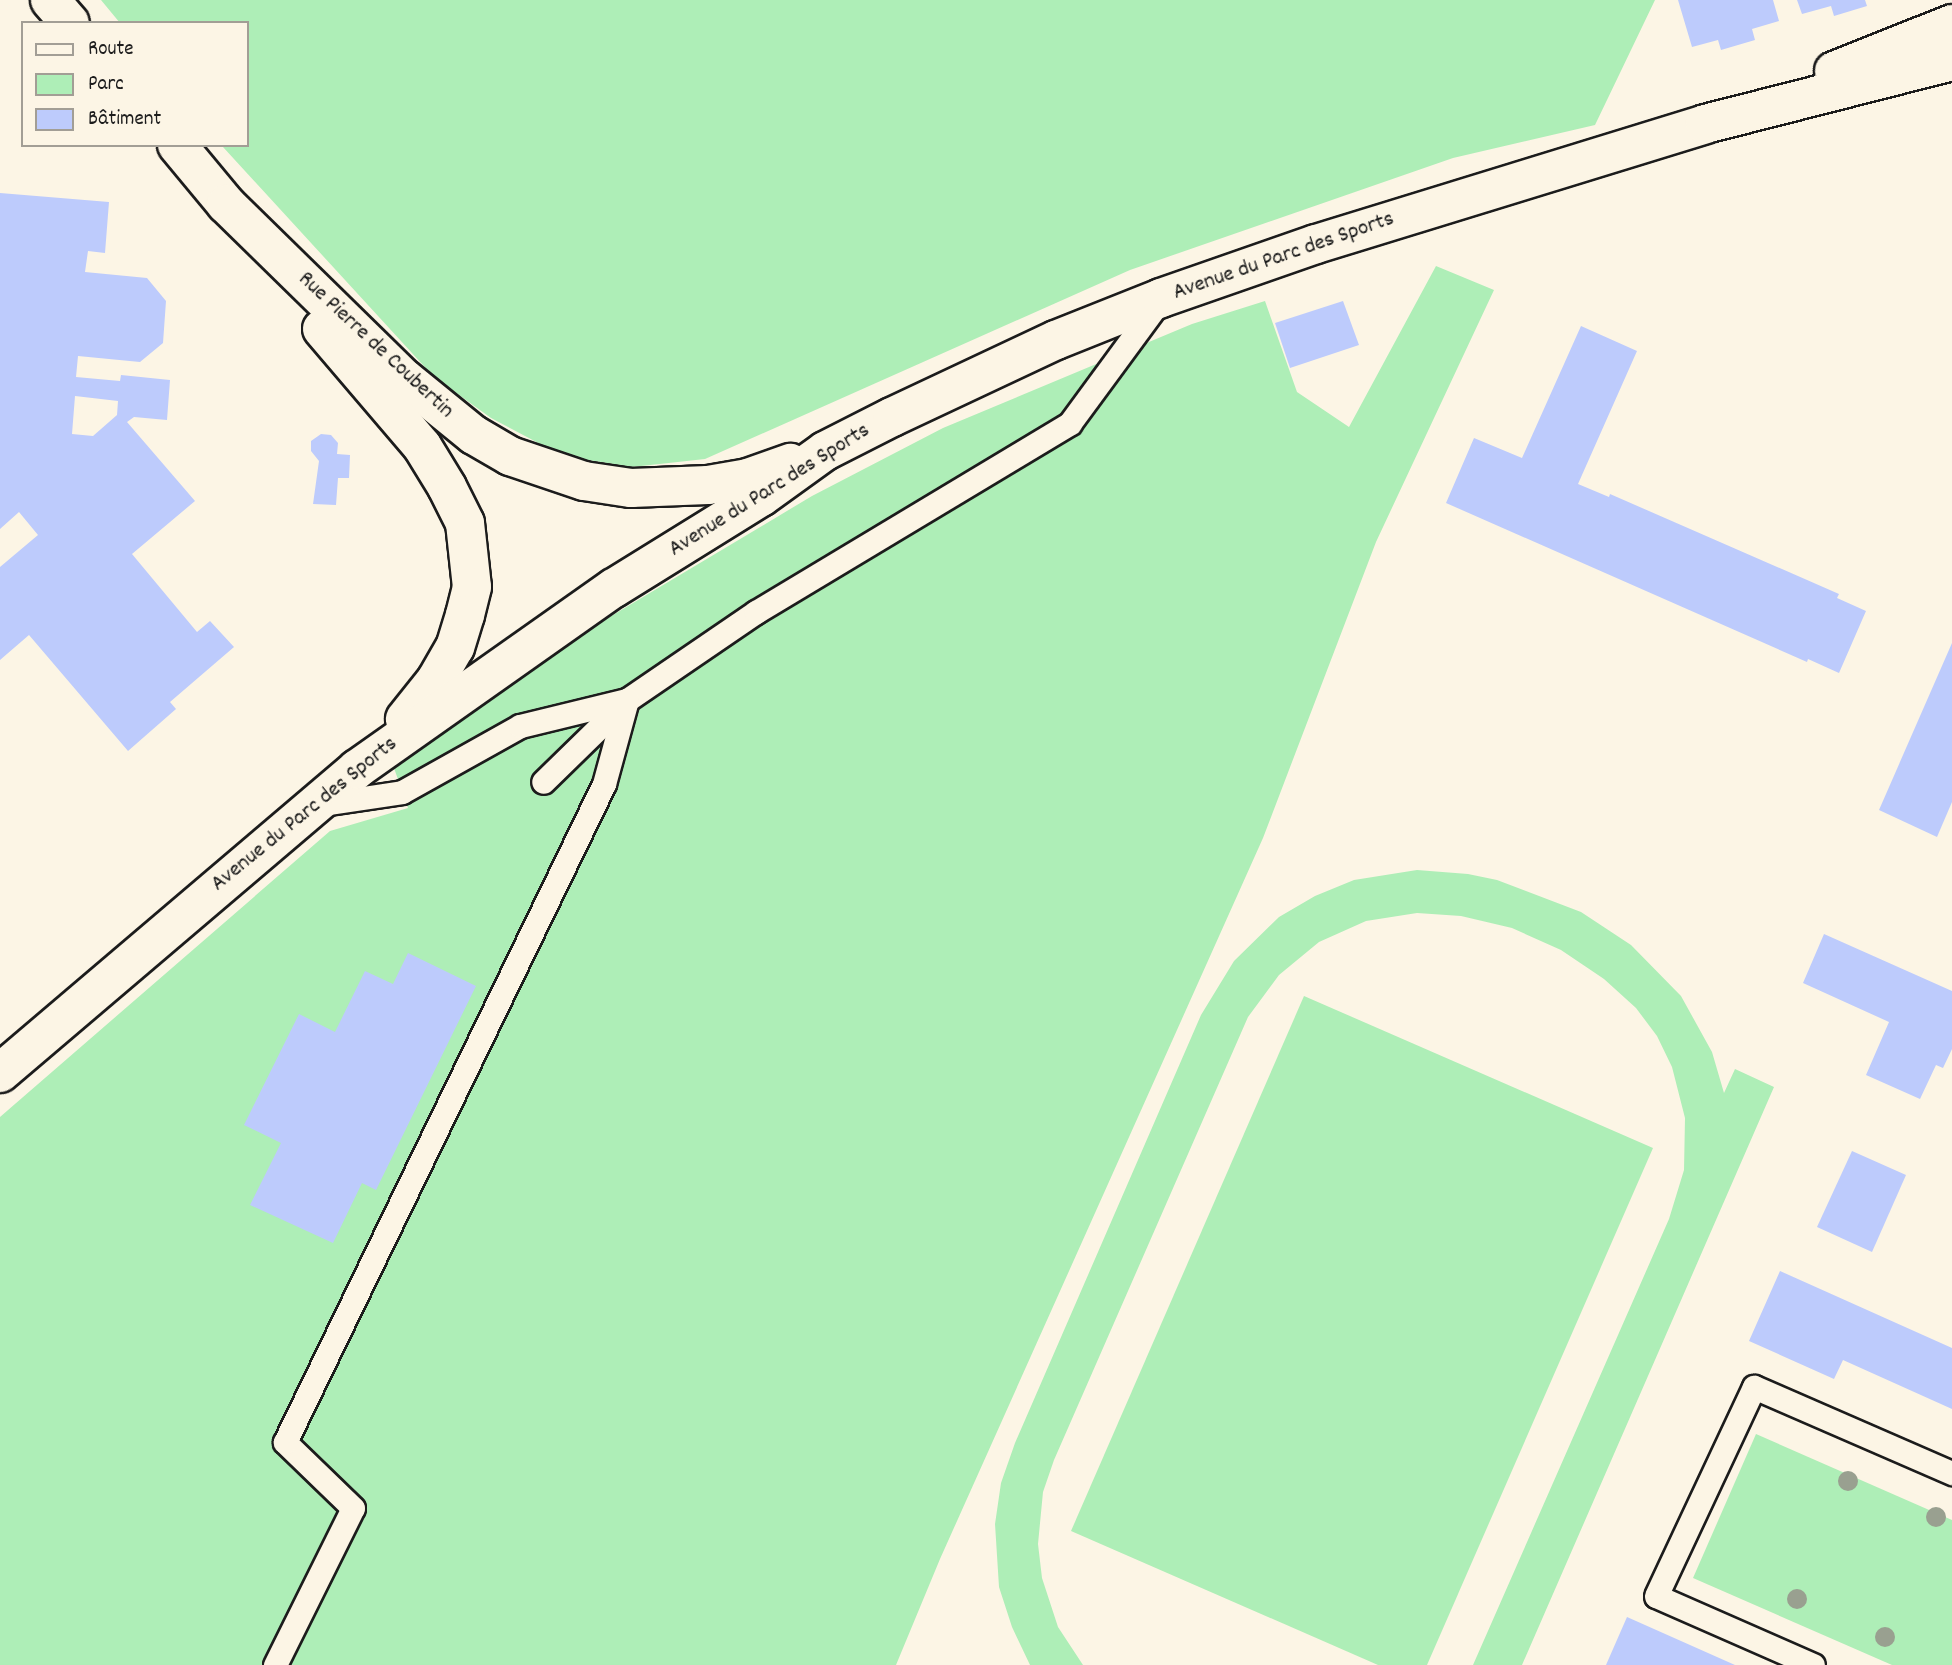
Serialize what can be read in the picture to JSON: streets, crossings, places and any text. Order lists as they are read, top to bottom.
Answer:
{
  "streets": {
    "street": ["Avenue du Parc des Sports", "Rue Pierre de Coubertin"]
  },
  "crossings": [
    ["Avenue du Parc des Sports", "Rue Pierre de Coubertin"]
  ],
  "legend": ["Route", "Parc", "Bâtiment"]
}
